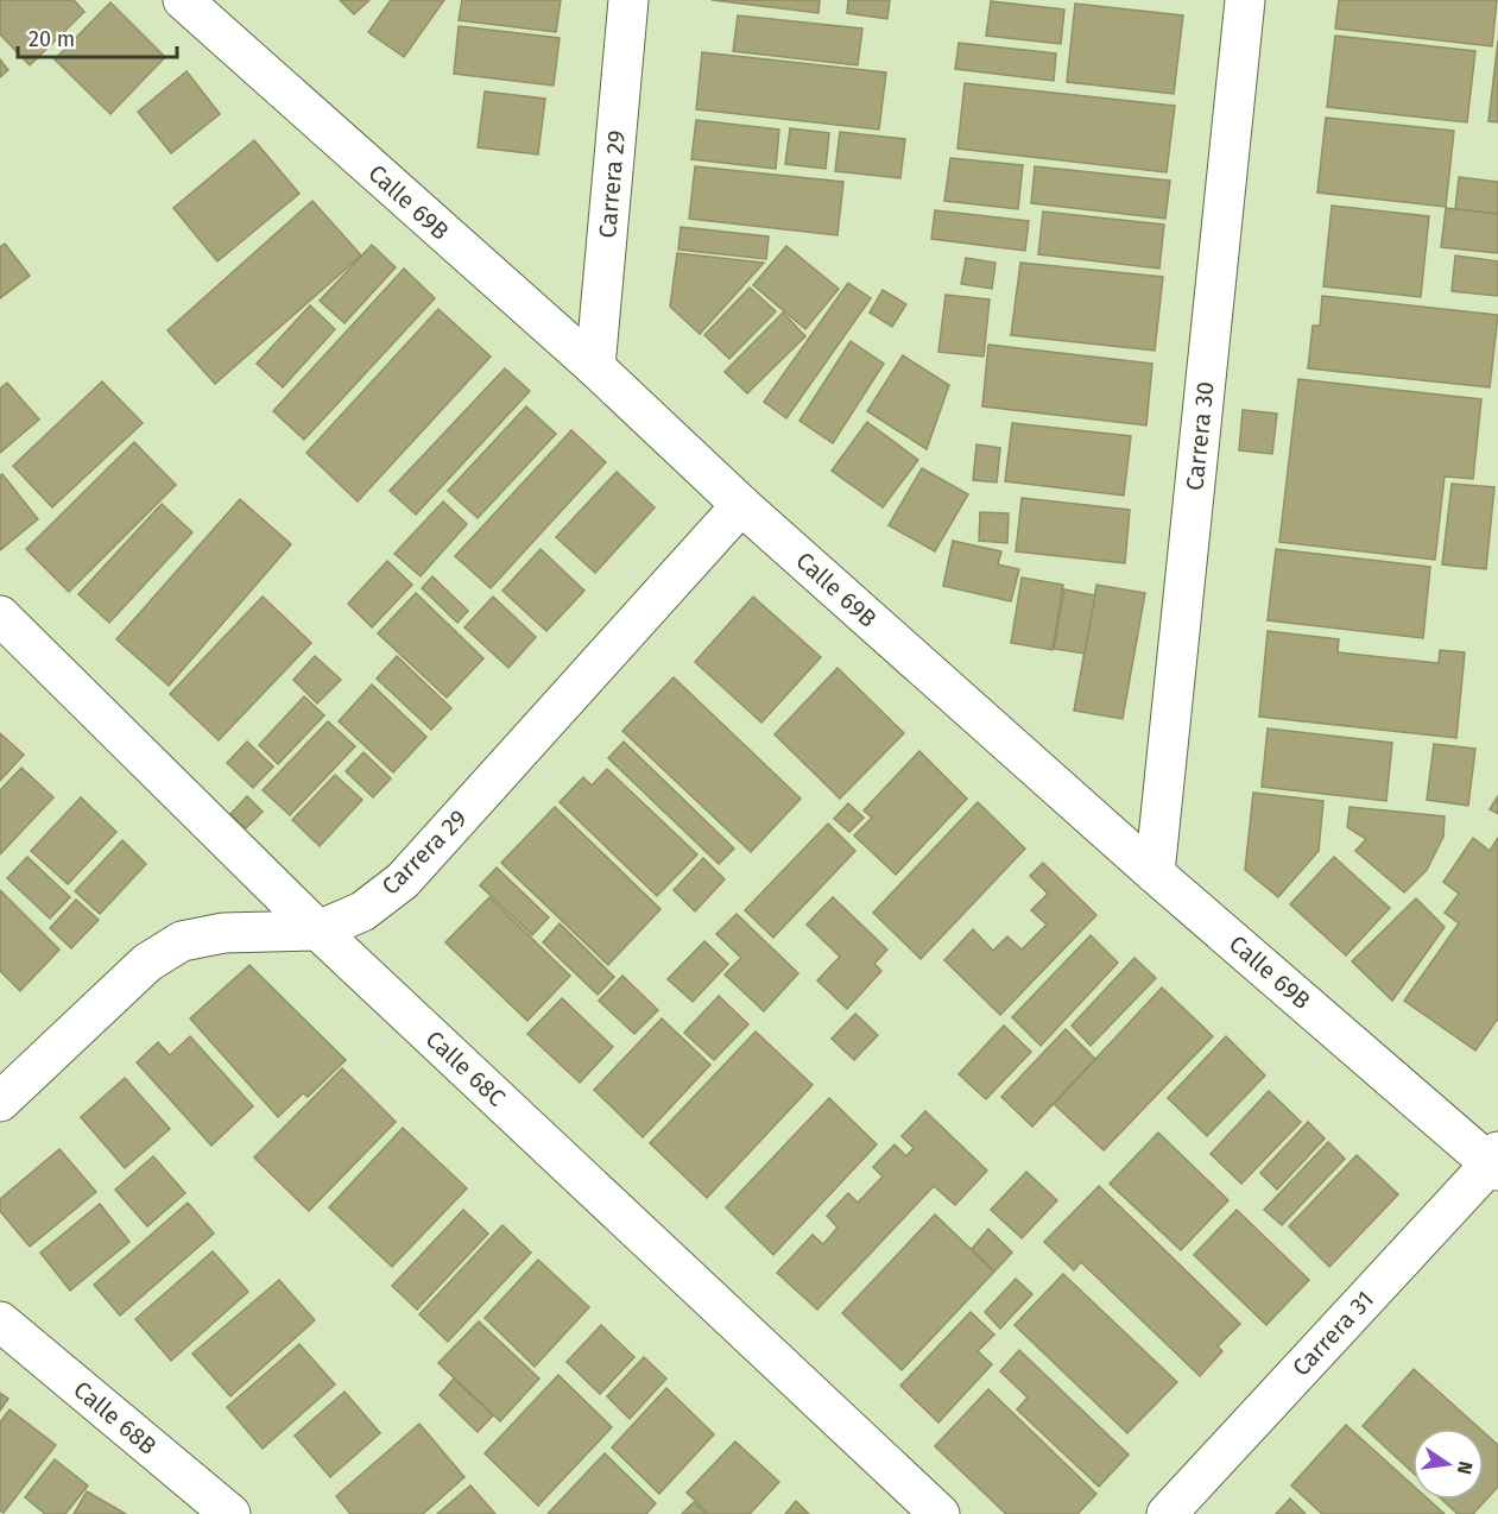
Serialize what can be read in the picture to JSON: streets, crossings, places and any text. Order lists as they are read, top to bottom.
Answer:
{
  "streets": {
    "street": [
      "Carrera 29",
      "Calle 69B",
      "Carrera 30",
      "Calle 68C",
      "Carrera 31",
      "Calle 68B"
    ]
  },
  "crossings": [
    ["Carrera 29", "Calle 69B"],
    ["Carrera 29", "Calle 68C"],
    ["Calle 69B", "Carrera 30"],
    ["Calle 69B", "Carrera 31"]
  ],
  "scale_bar": "20 m",
  "north": "right"
}
